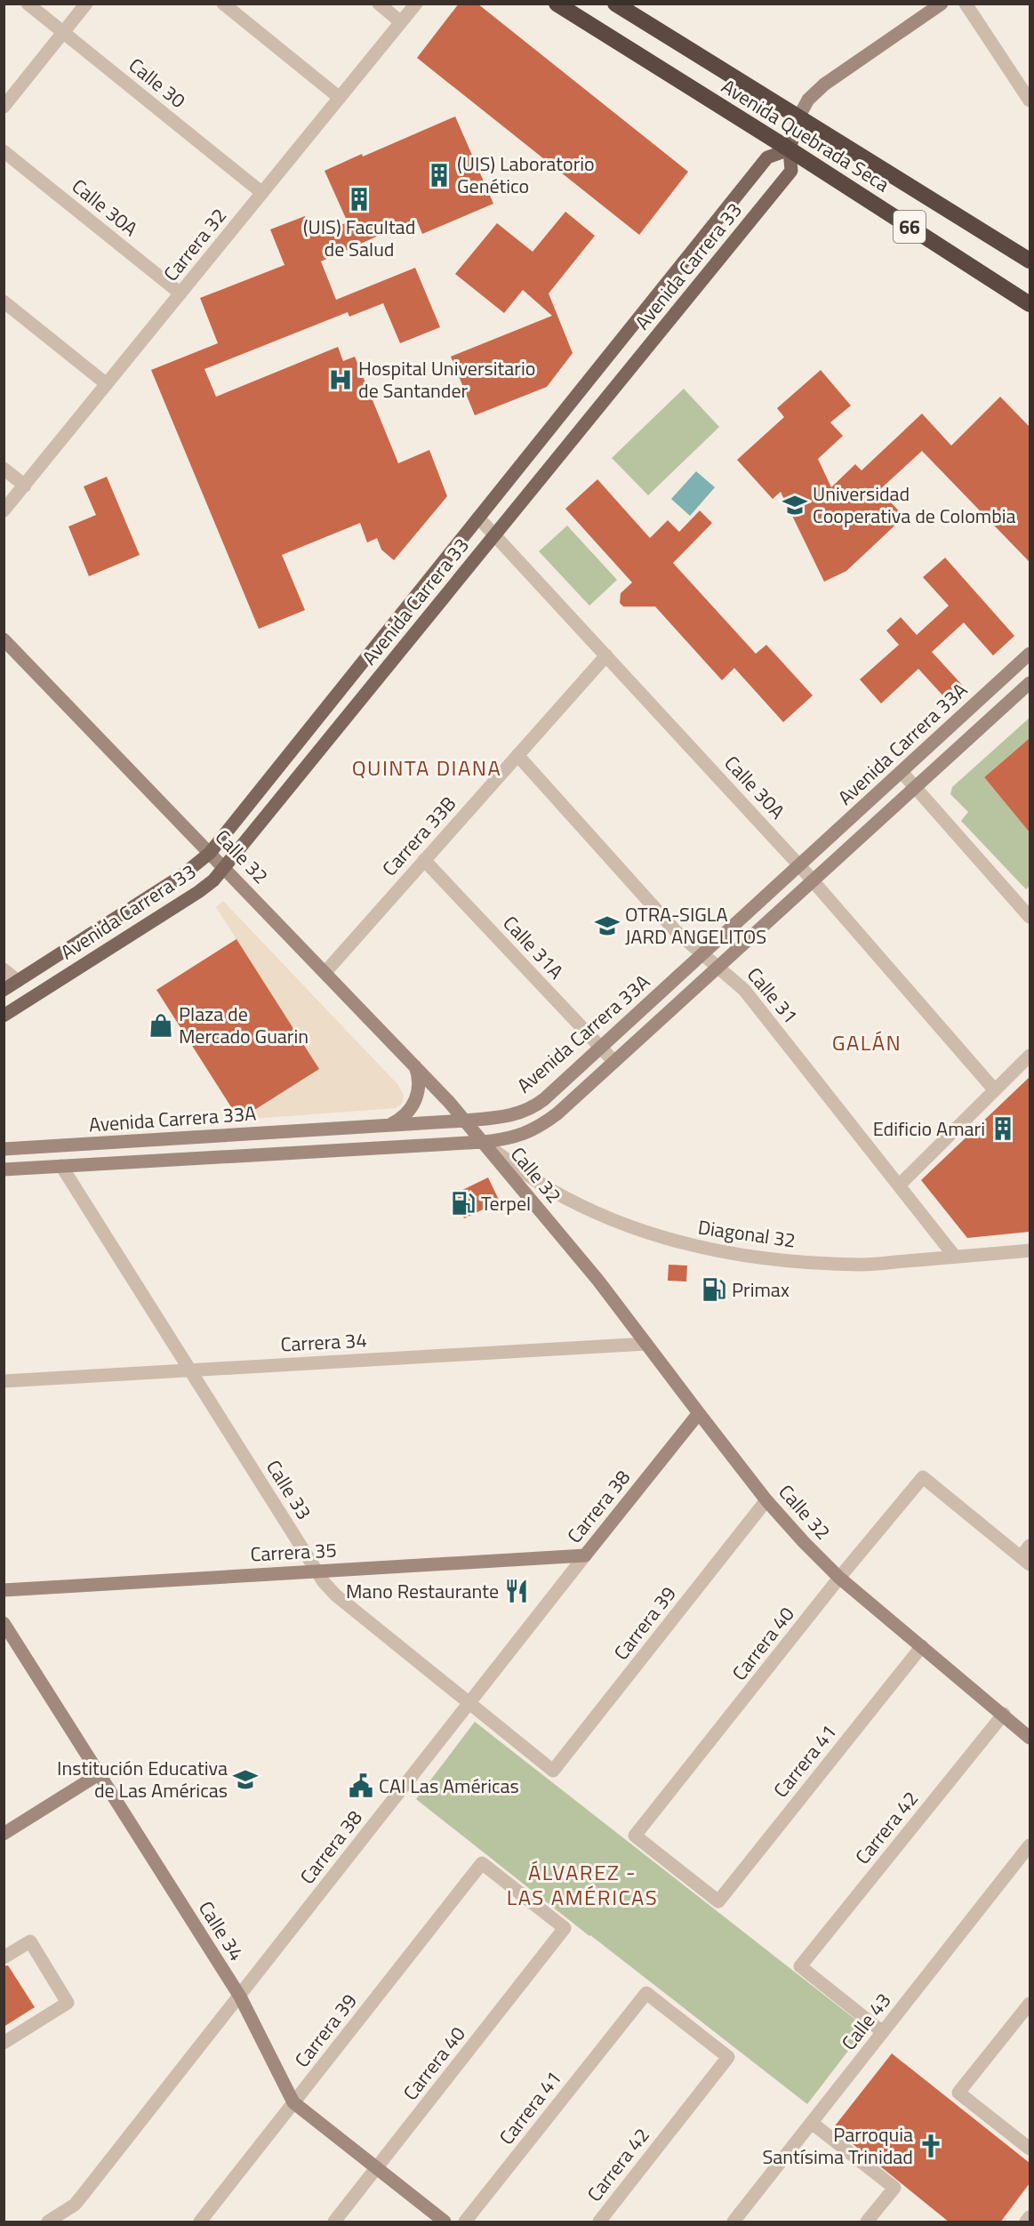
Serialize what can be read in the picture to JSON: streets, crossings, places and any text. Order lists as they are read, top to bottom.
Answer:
{
  "streets": {
    "highway": ["Avenida Quebrada Seca", "66"],
    "main road": ["Avenida Carrera 33"],
    "street": [
      "Calle 30",
      "Calle 30A",
      "Carrera 32",
      "Avenida Carrera 33A",
      "Carrera 33B",
      "Calle 32",
      "Calle 31A",
      "Calle 31",
      "Diagonal 32",
      "Carrera 34",
      "Calle 33",
      "Carrera 38",
      "Carrera 35",
      "Carrera 39",
      "Carrera 40",
      "Carrera 41",
      "Carrera 42",
      "Calle 34",
      "Calle 43"
    ]
  },
  "crossings": [
    ["Calle 30", "Carrera 32"],
    ["Avenida Quebrada Seca", "Avenida Carrera 33"],
    ["Calle 30A", "Carrera 32"],
    ["Calle 30A", "Avenida Carrera 33"],
    ["Calle 30A", "Avenida Carrera 33A"],
    ["Calle 30A", "Carrera 33B"],
    ["Avenida Carrera 33", "Calle 32"],
    ["Avenida Carrera 33A", "Calle 32"],
    ["Avenida Carrera 33A", "Calle 31A"],
    ["Avenida Carrera 33A", "Calle 31"],
    ["Avenida Carrera 33A", "Diagonal 32"],
    ["Avenida Carrera 33A", "Calle 33"],
    ["Carrera 33B", "Calle 32"],
    ["Carrera 33B", "Calle 31A"],
    ["Carrera 33B", "Calle 31"],
    ["Calle 32", "Diagonal 32"],
    ["Calle 32", "Carrera 34"],
    ["Calle 32", "Carrera 38"],
    ["Calle 32", "Carrera 39"],
    ["Calle 32", "Carrera 40"],
    ["Calle 32", "Carrera 41"],
    ["Calle 32", "Carrera 42"],
    ["Calle 31", "Diagonal 32"],
    ["Carrera 34", "Calle 33"],
    ["Calle 33", "Carrera 38"],
    ["Calle 33", "Carrera 35"],
    ["Calle 33", "Carrera 39"],
    ["Carrera 38", "Carrera 35"],
    ["Carrera 38", "Calle 34"],
    ["Carrera 39", "Carrera 40"],
    ["Carrera 39", "Calle 34"],
    ["Carrera 40", "Carrera 41"],
    ["Carrera 40", "Calle 34"],
    ["Carrera 41", "Carrera 42"],
    ["Carrera 42", "Calle 43"]
  ],
  "districts": ["QUINTA DIANA", "GALÁN", "ÁLVAREZ - LAS AMÉRICAS"],
  "places": {
    "building": ["(UIS) Laboratorio Genético", "(UIS) Facultad de Salud", "Edificio Amari"],
    "hospital": ["Hospital Universitario de Santander"],
    "school or university": ["Universidad Cooperativa de Colombia", "OTRA-SIGLA JARD ANGELITOS", "Institución Educativa de Las Américas"],
    "shop": ["Plaza de Mercado Guarin"],
    "fuel station": ["Terpel", "Primax"],
    "restaurant": ["Mano Restaurante"],
    "public building": ["CAI Las Américas"],
    "church": ["Parroquia Santísima Trinidad"]
  }
}
